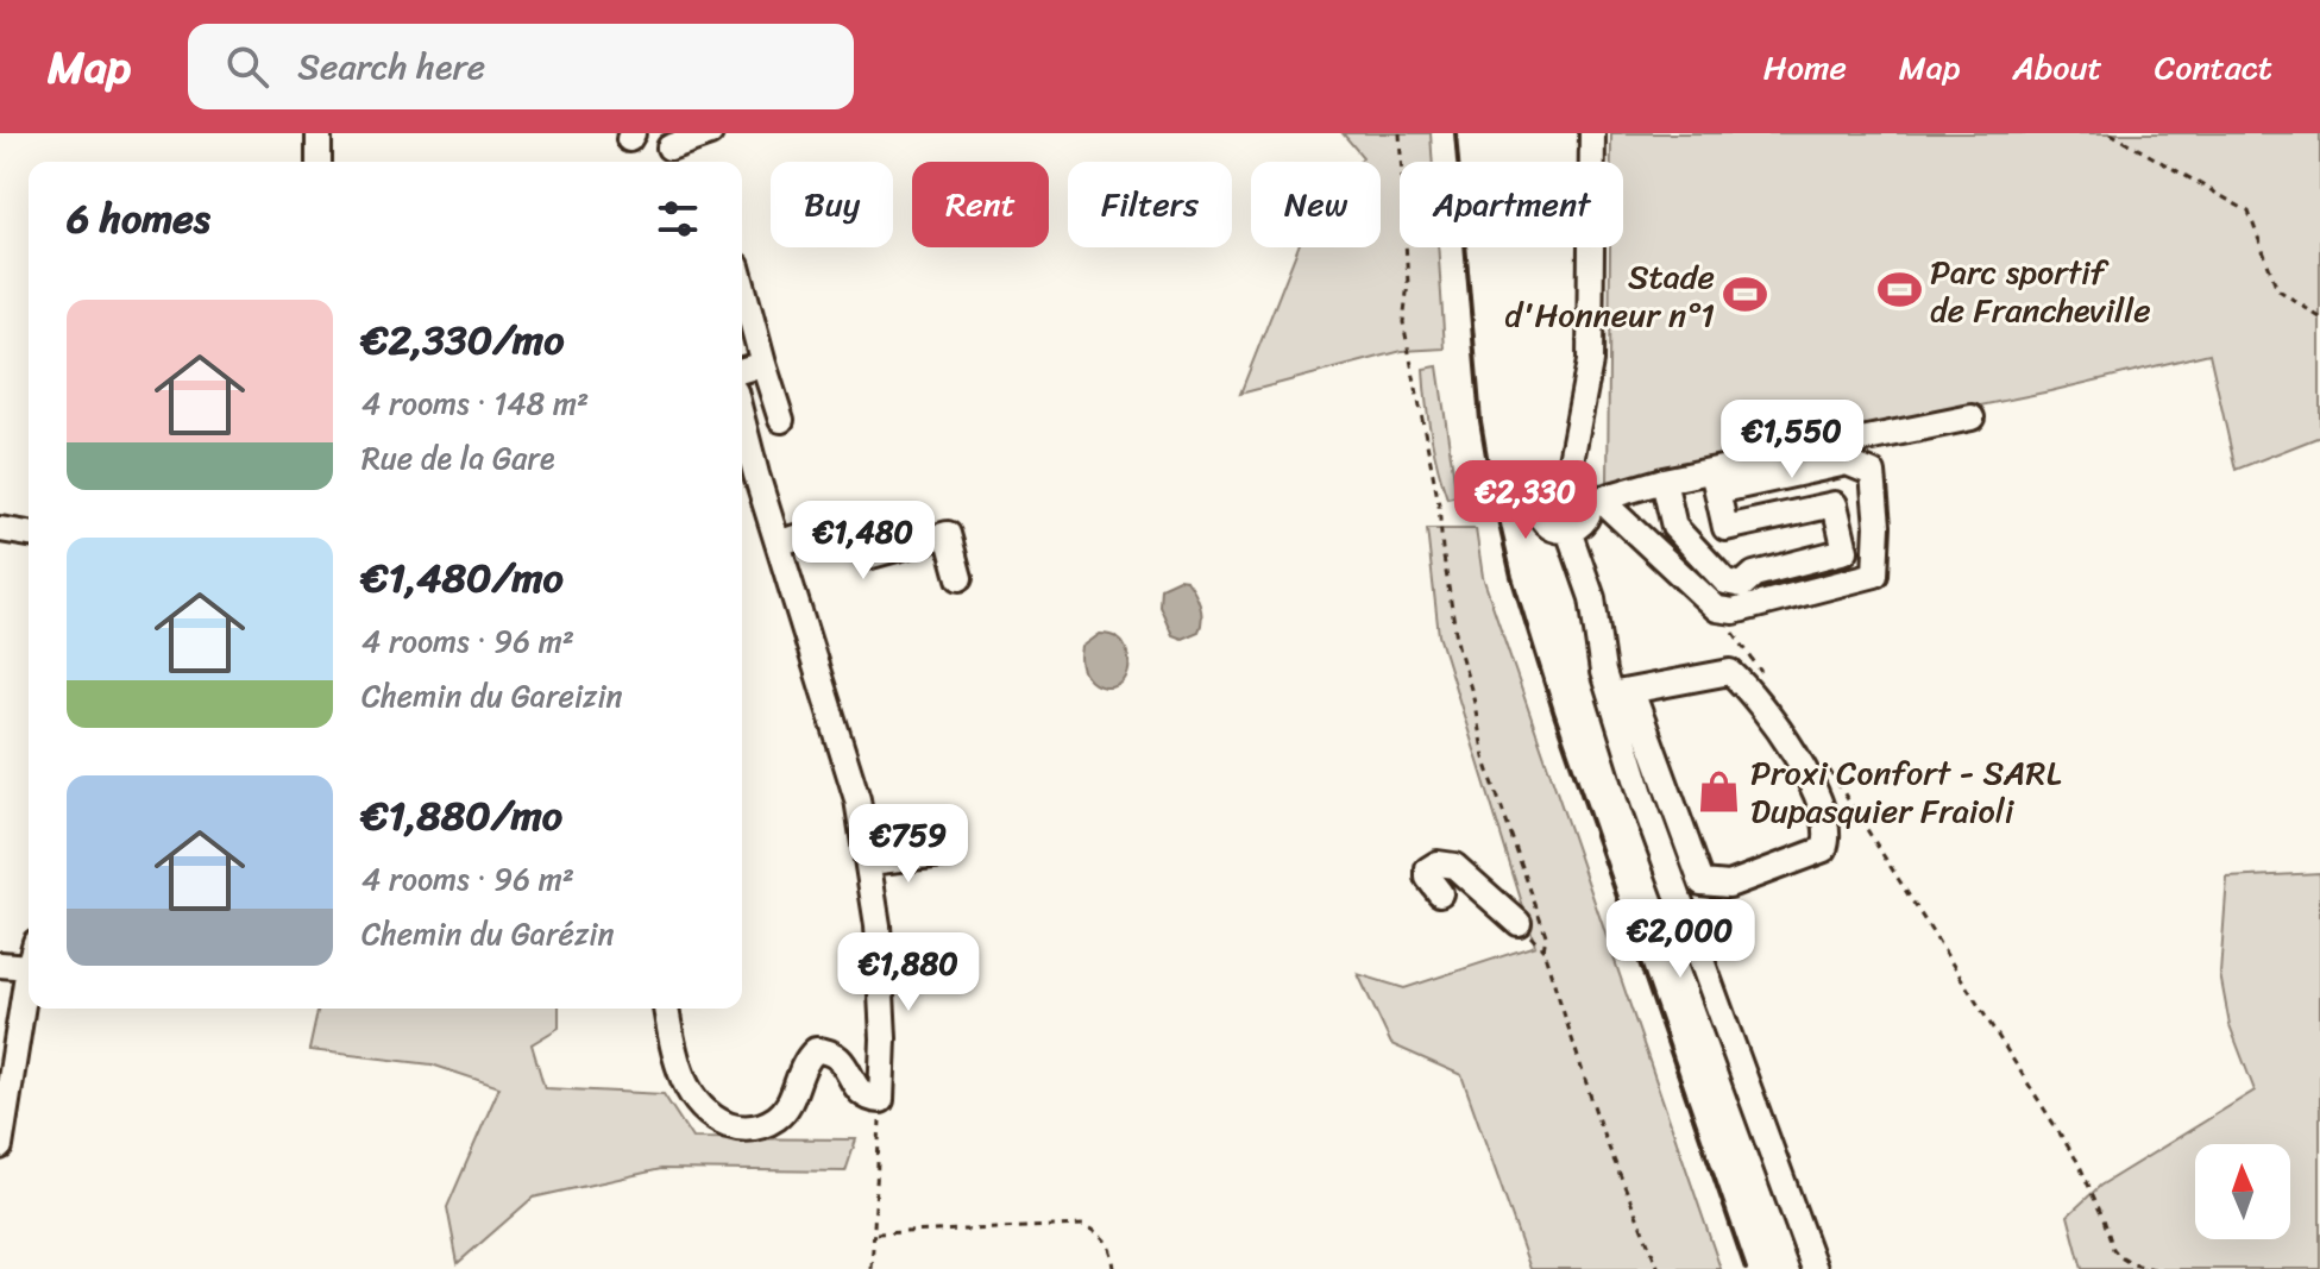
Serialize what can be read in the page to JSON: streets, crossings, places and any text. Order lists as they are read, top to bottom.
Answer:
{
  "places": {
    "sports": ["Parc sportif de Francheville", "Stade d'Honneur n°1"],
    "shop": ["Proxi Confort - SARL Dupasquier Fraioli"]
  },
  "north": "top",
  "page": {
    "header": "Map",
    "search": "Search here",
    "nav": [
      "Home",
      "Map",
      "About",
      "Contact"
    ],
    "chip": [
      "Buy",
      "Rent",
      "Filters",
      "New",
      "Apartment"
    ],
    "heading": "6 homes",
    "list": [
      {
        "name": "€2,330/mo",
        "note": "4 rooms · 148 m² · Rue de la Gare"
      },
      {
        "name": "€1,480/mo",
        "note": "4 rooms · 96 m² · Chemin du Gareizin"
      },
      {
        "name": "€1,880/mo",
        "note": "4 rooms · 96 m² · Chemin du Garézin"
      }
    ],
    "price": [
      "€1,550",
      "€2,330",
      "€1,480",
      "€759",
      "€2,000",
      "€1,880"
    ]
  }
}
